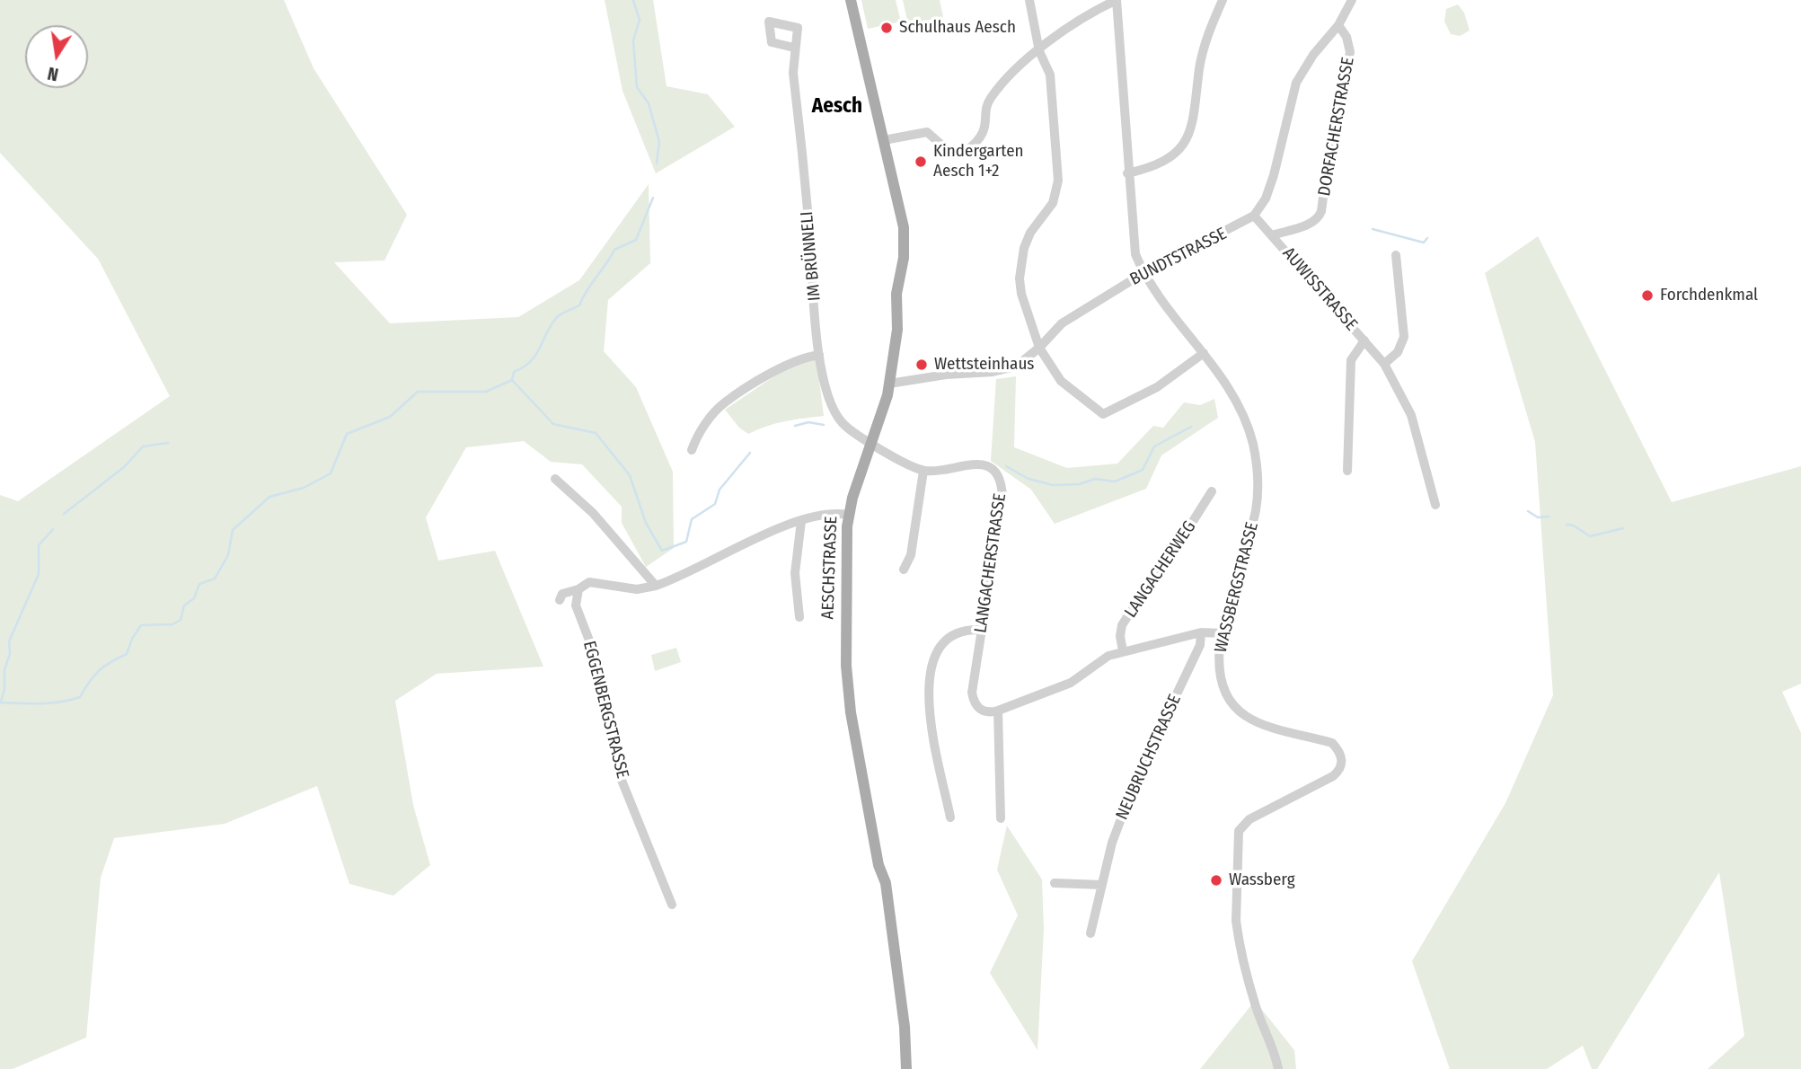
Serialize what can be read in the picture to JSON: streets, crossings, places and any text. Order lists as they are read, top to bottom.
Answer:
{
  "streets": {
    "main road": ["AESCHSTRASSE"],
    "street": [
      "DORFACHERSTRASSE",
      "IM BRÜNNELI",
      "BUNDTSTRASSE",
      "AUWISSTRASSE",
      "LANGACHERSTRASSE",
      "LANGACHERWEG",
      "WASSBERGSTRASSE",
      "EGGENBERGSTRASSE",
      "NEUBRUCHSTRASSE"
    ]
  },
  "crossings": [
    ["DORFACHERSTRASSE", "AUWISSTRASSE"],
    ["IM BRÜNNELI", "AESCHSTRASSE"],
    ["BUNDTSTRASSE", "AUWISSTRASSE"],
    ["BUNDTSTRASSE", "AESCHSTRASSE"],
    ["BUNDTSTRASSE", "WASSBERGSTRASSE"]
  ],
  "districts": ["Aesch"],
  "places": [
    "Schulhaus Aesch",
    "Kindergarten Aesch 1+2",
    "Forchdenkmal",
    "Wettsteinhaus",
    "Wassberg"
  ],
  "north": "bottom"
}
